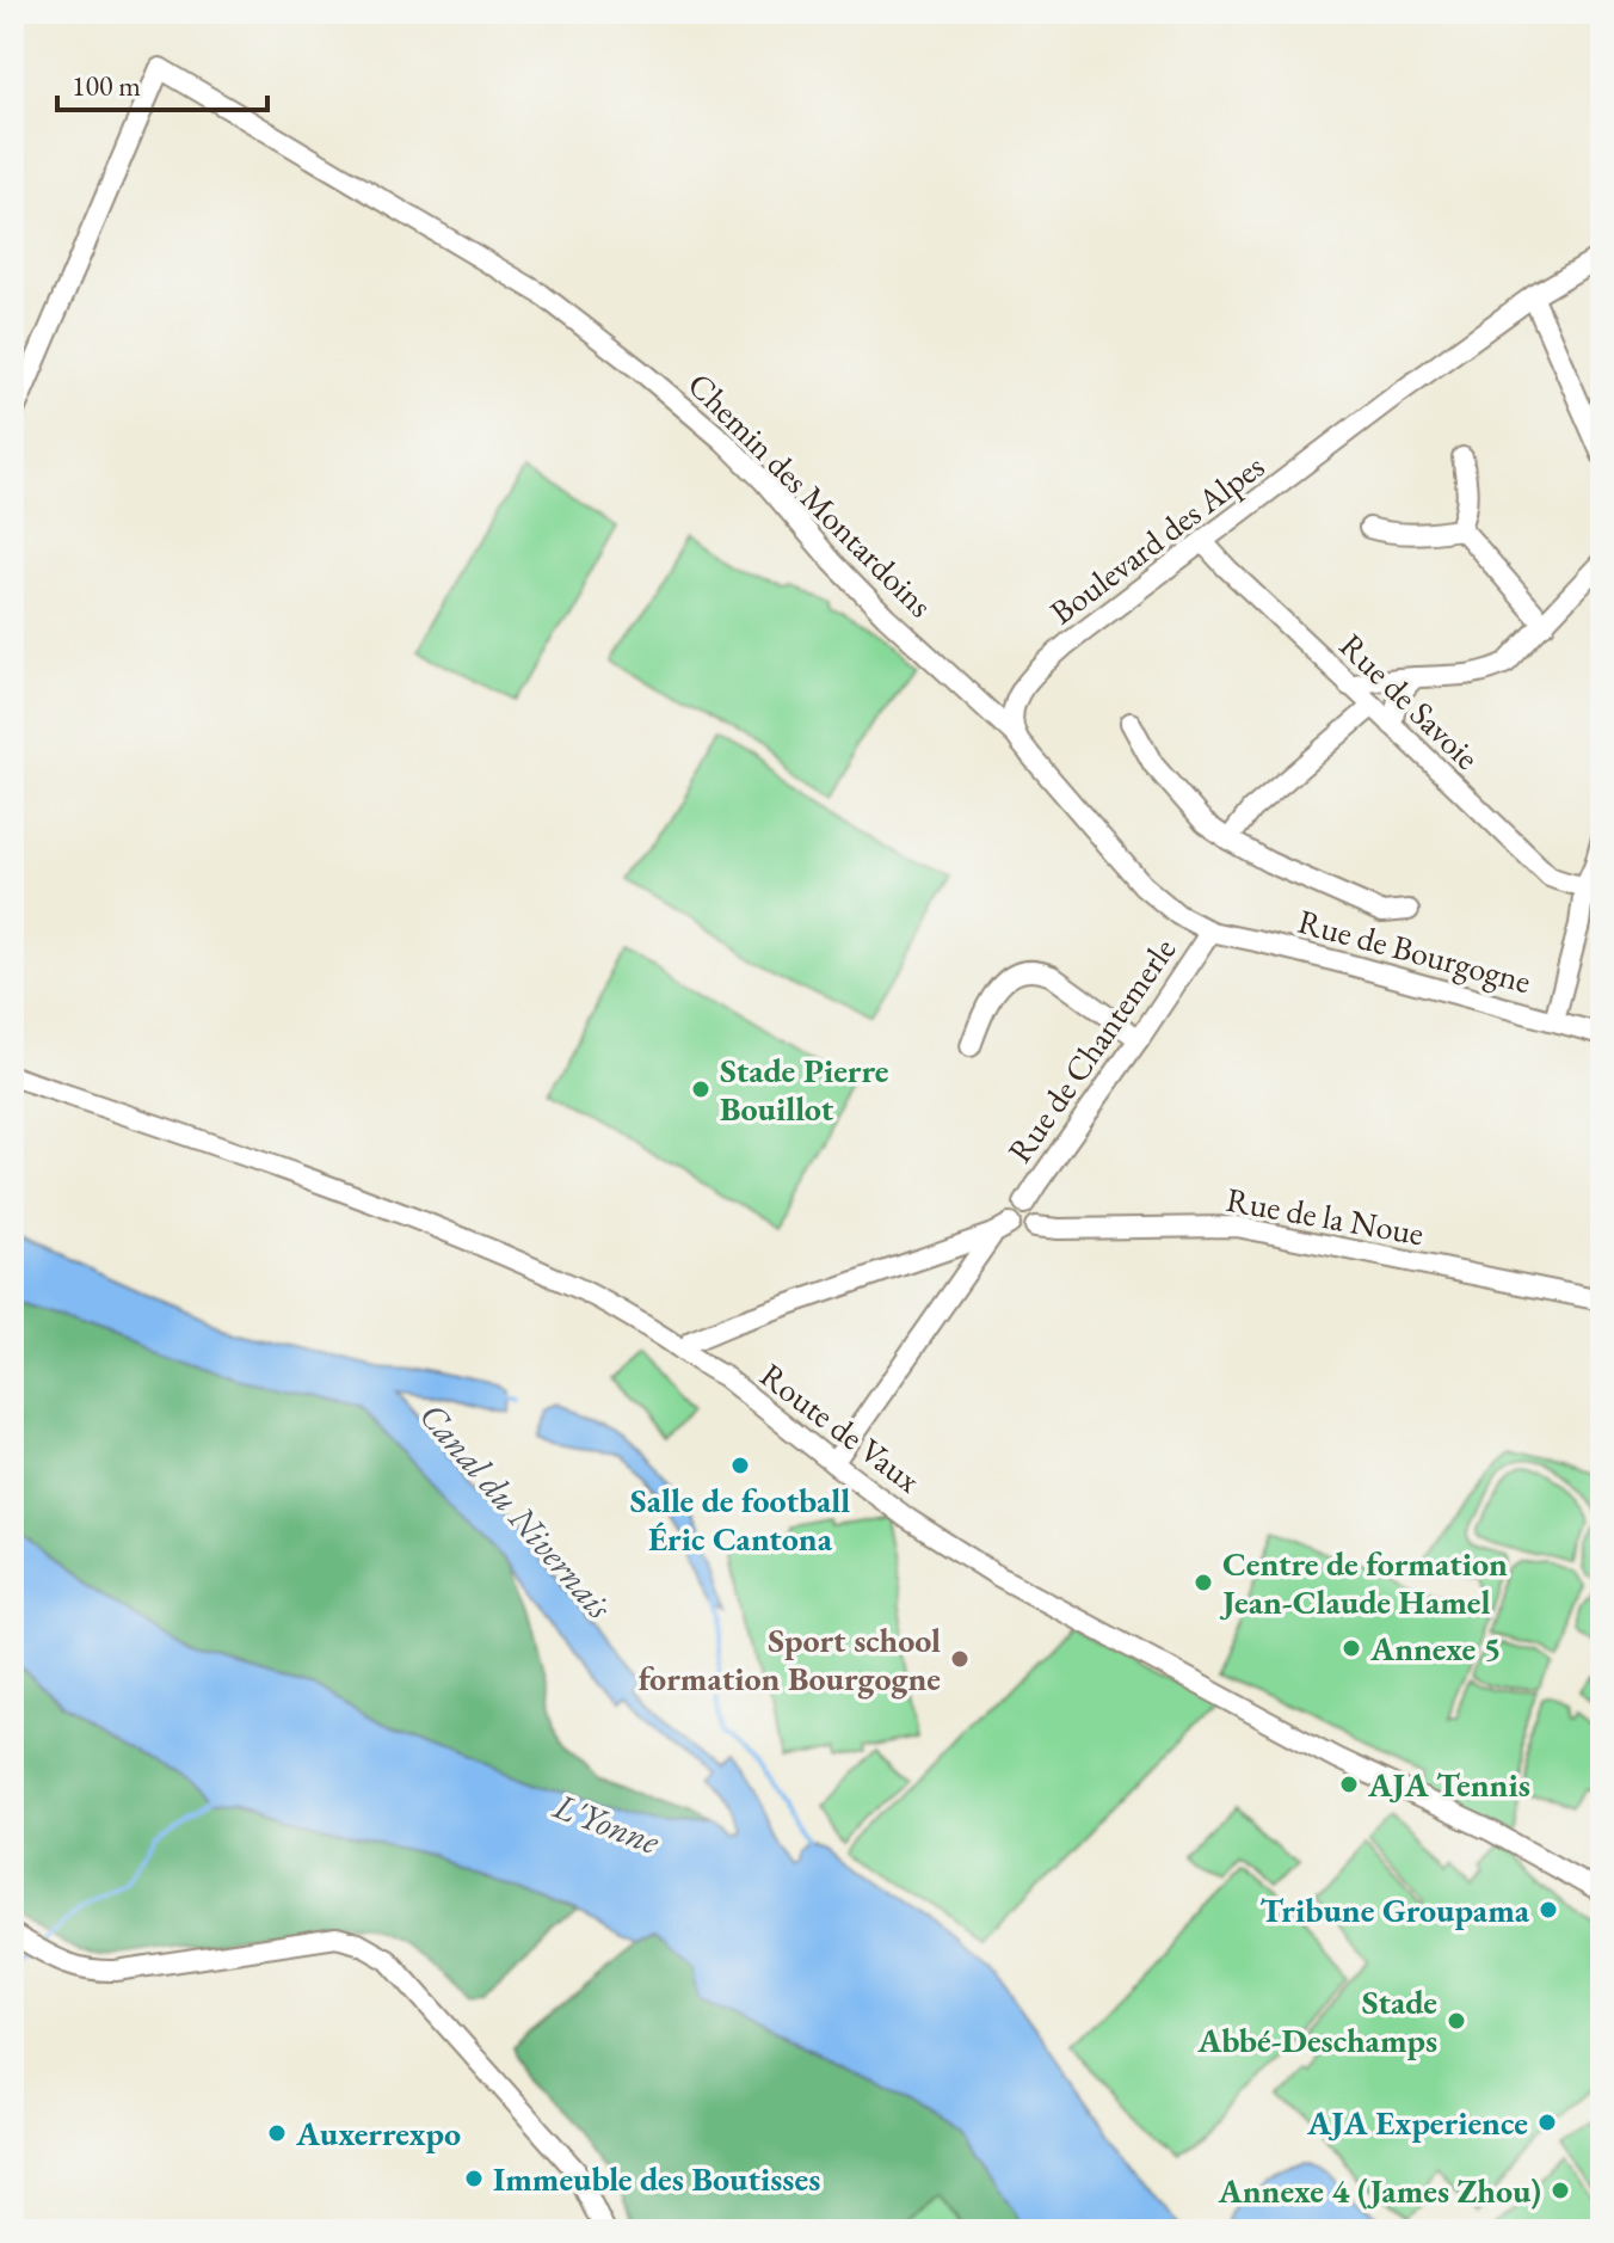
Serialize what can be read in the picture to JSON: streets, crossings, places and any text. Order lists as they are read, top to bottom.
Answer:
{
  "streets": {
    "street": [
      "Chemin des Montardoins",
      "Boulevard des Alpes",
      "Rue de Savoie",
      "Rue de Bourgogne",
      "Rue de Chantemerle",
      "Rue de la Noue",
      "Route de Vaux"
    ]
  },
  "crossings": [
    ["Chemin des Montardoins", "Boulevard des Alpes"],
    ["Boulevard des Alpes", "Rue de Savoie"],
    ["Rue de Bourgogne", "Rue de Chantemerle"],
    ["Rue de Chantemerle", "Rue de la Noue"]
  ],
  "water": ["Canal du Nivernais", "L'Yonne"],
  "places": [
    "Stade Pierre Bouillot",
    "Salle de football Éric Cantona",
    "Centre de formation Jean-Claude Hamel",
    "Annexe 5",
    "Sport school formation Bourgogne",
    "AJA Tennis",
    "Tribune Groupama",
    "Stade Abbé-Deschamps",
    "AJA Experience",
    "Auxerrexpo",
    "Immeuble des Boutisses",
    "Annexe 4 (James Zhou)"
  ],
  "scale_bar": "100 m"
}
